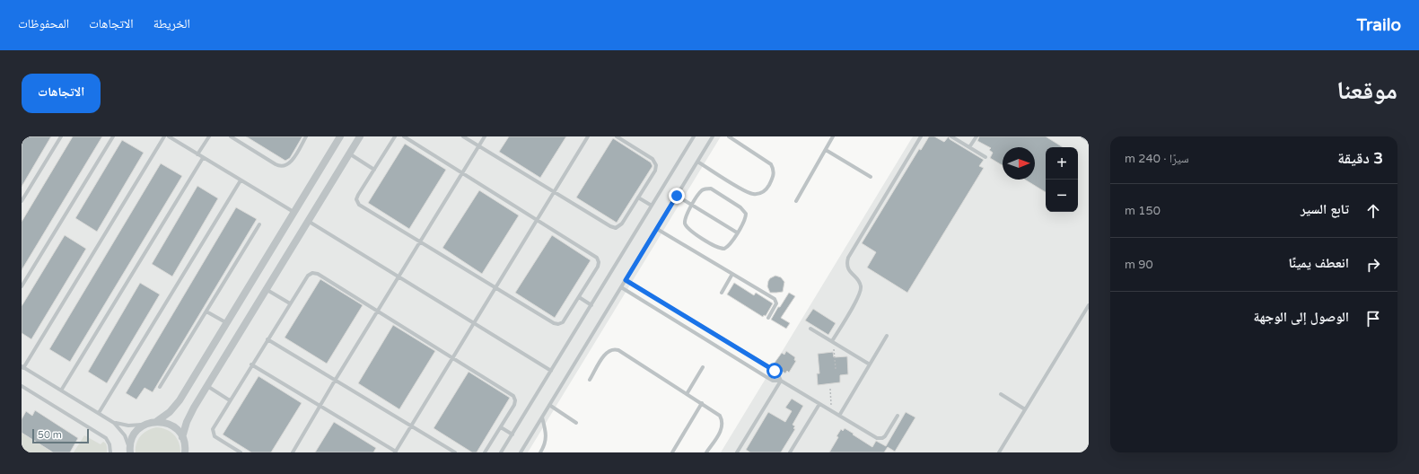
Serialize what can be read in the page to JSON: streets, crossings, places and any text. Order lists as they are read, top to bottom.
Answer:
{
  "scale_bar": "50 m",
  "north": "right",
  "page": {
    "header": "Trailo",
    "nav": ["الخريطة", "الاتجاهات", "المحفوظات"],
    "title": "موقعنا",
    "buttons": "الاتجاهات",
    "heading": ["3 دقيقة", "سيرًا · 240 m"],
    "map_buttons": ["+", "−"],
    "list": [
      ["تابع السير", "150 m"],
      ["انعطف يمينًا", "90 m"],
      "الوصول إلى الوجهة"
    ],
    "scale": "50 m"
  }
}
